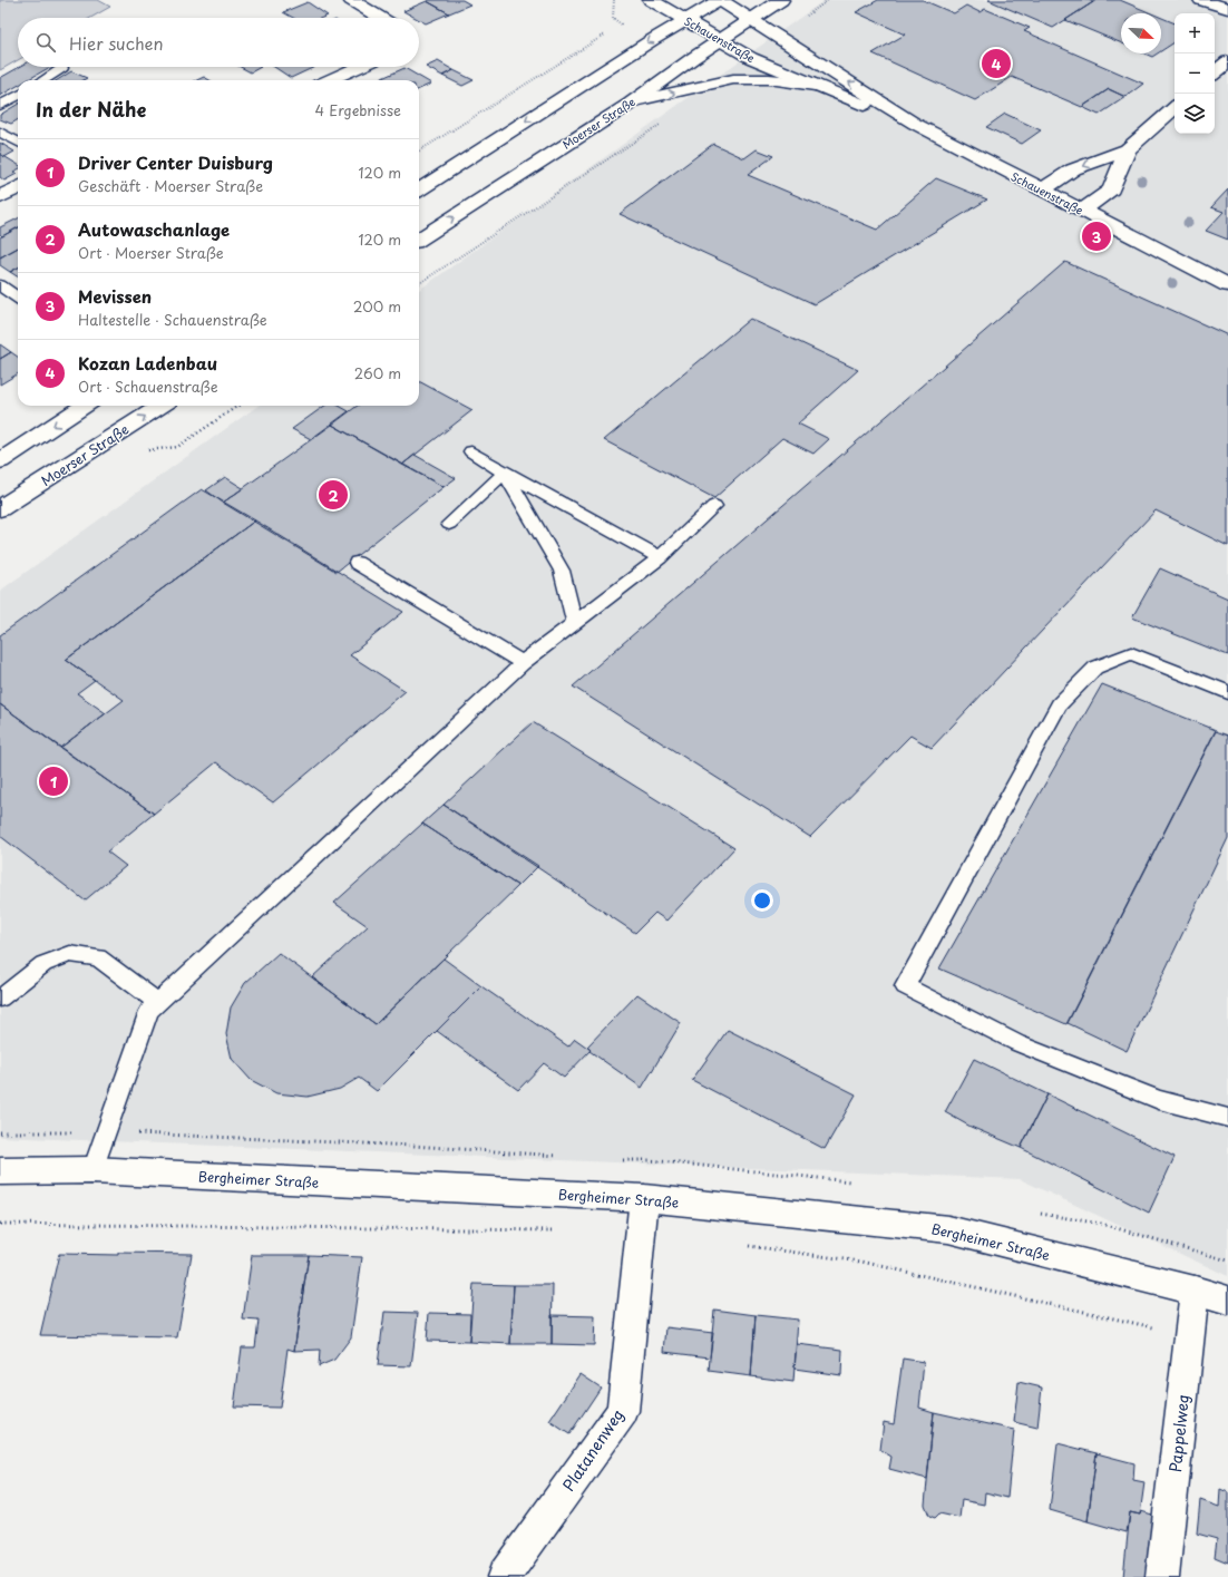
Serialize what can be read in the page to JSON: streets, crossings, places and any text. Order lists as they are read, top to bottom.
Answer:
{
  "streets": {
    "street": [
      "Schauenstraße",
      "Moerser Straße",
      "Bergheimer Straße",
      "Pappelweg",
      "Platanenweg"
    ]
  },
  "crossings": [
    ["Schauenstraße", "Moerser Straße"],
    ["Bergheimer Straße", "Pappelweg"],
    ["Bergheimer Straße", "Platanenweg"]
  ],
  "north": "bottom right",
  "page": {
    "map_buttons": ["+", "−"],
    "search": "Hier suchen",
    "pins": [
      "4",
      "3",
      "2",
      "1"
    ],
    "heading": ["In der Nähe", "4 Ergebnisse"],
    "list": [
      {
        "mark": "1",
        "name": "Driver Center Duisburg",
        "note": "Geschäft · Moerser Straße",
        "value": "120 m"
      },
      {
        "mark": "2",
        "name": "Autowaschanlage",
        "note": "Ort · Moerser Straße",
        "value": "120 m"
      },
      {
        "mark": "3",
        "name": "Mevissen",
        "note": "Haltestelle · Schauenstraße",
        "value": "200 m"
      },
      {
        "mark": "4",
        "name": "Kozan Ladenbau",
        "note": "Ort · Schauenstraße",
        "value": "260 m"
      }
    ]
  }
}
